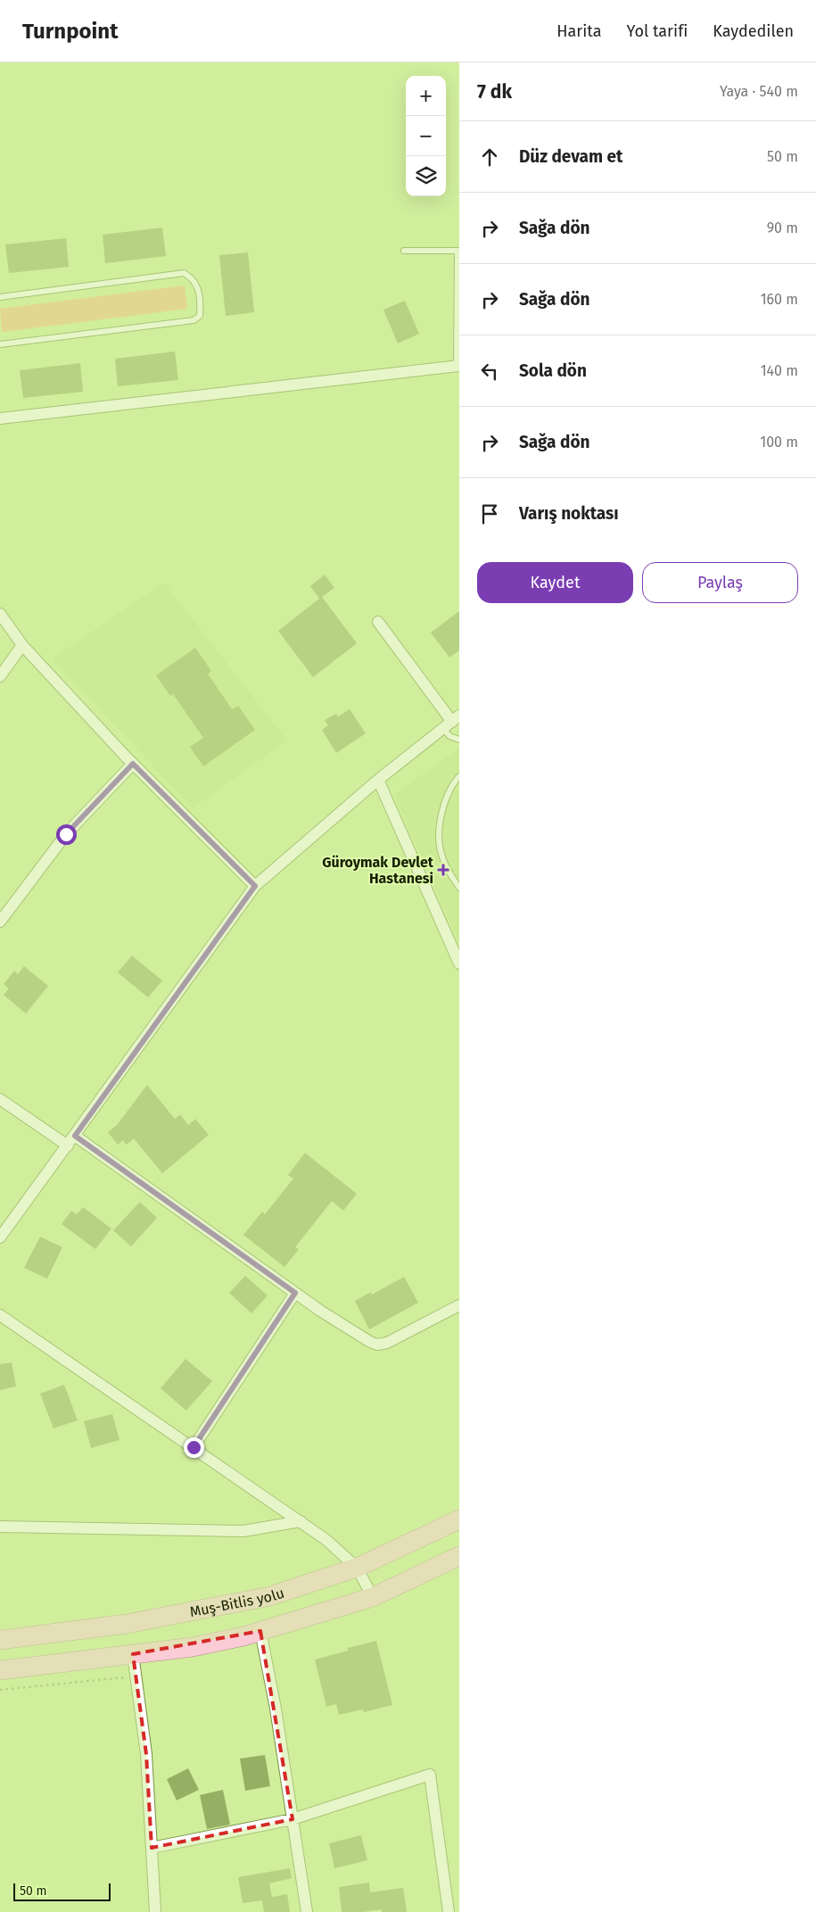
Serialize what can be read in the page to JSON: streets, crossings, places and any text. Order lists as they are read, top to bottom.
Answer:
{
  "streets": {
    "highway": ["Muş-Bitlis yolu"]
  },
  "places": {
    "health": ["Güroymak Devlet Hastanesi"]
  },
  "scale_bar": "50 m",
  "page": {
    "header": "Turnpoint",
    "nav": ["Harita", "Yol tarifi", "Kaydedilen"],
    "heading": ["7 dk", "Yaya · 540 m"],
    "map_buttons": ["+", "−"],
    "list": [
      ["Düz devam et", "50 m"],
      ["Sağa dön", "90 m"],
      ["Sağa dön", "160 m"],
      ["Sola dön", "140 m"],
      ["Sağa dön", "100 m"],
      "Varış noktası"
    ],
    "buttons": ["Kaydet", "Paylaş"],
    "scale": "50 m"
  }
}
